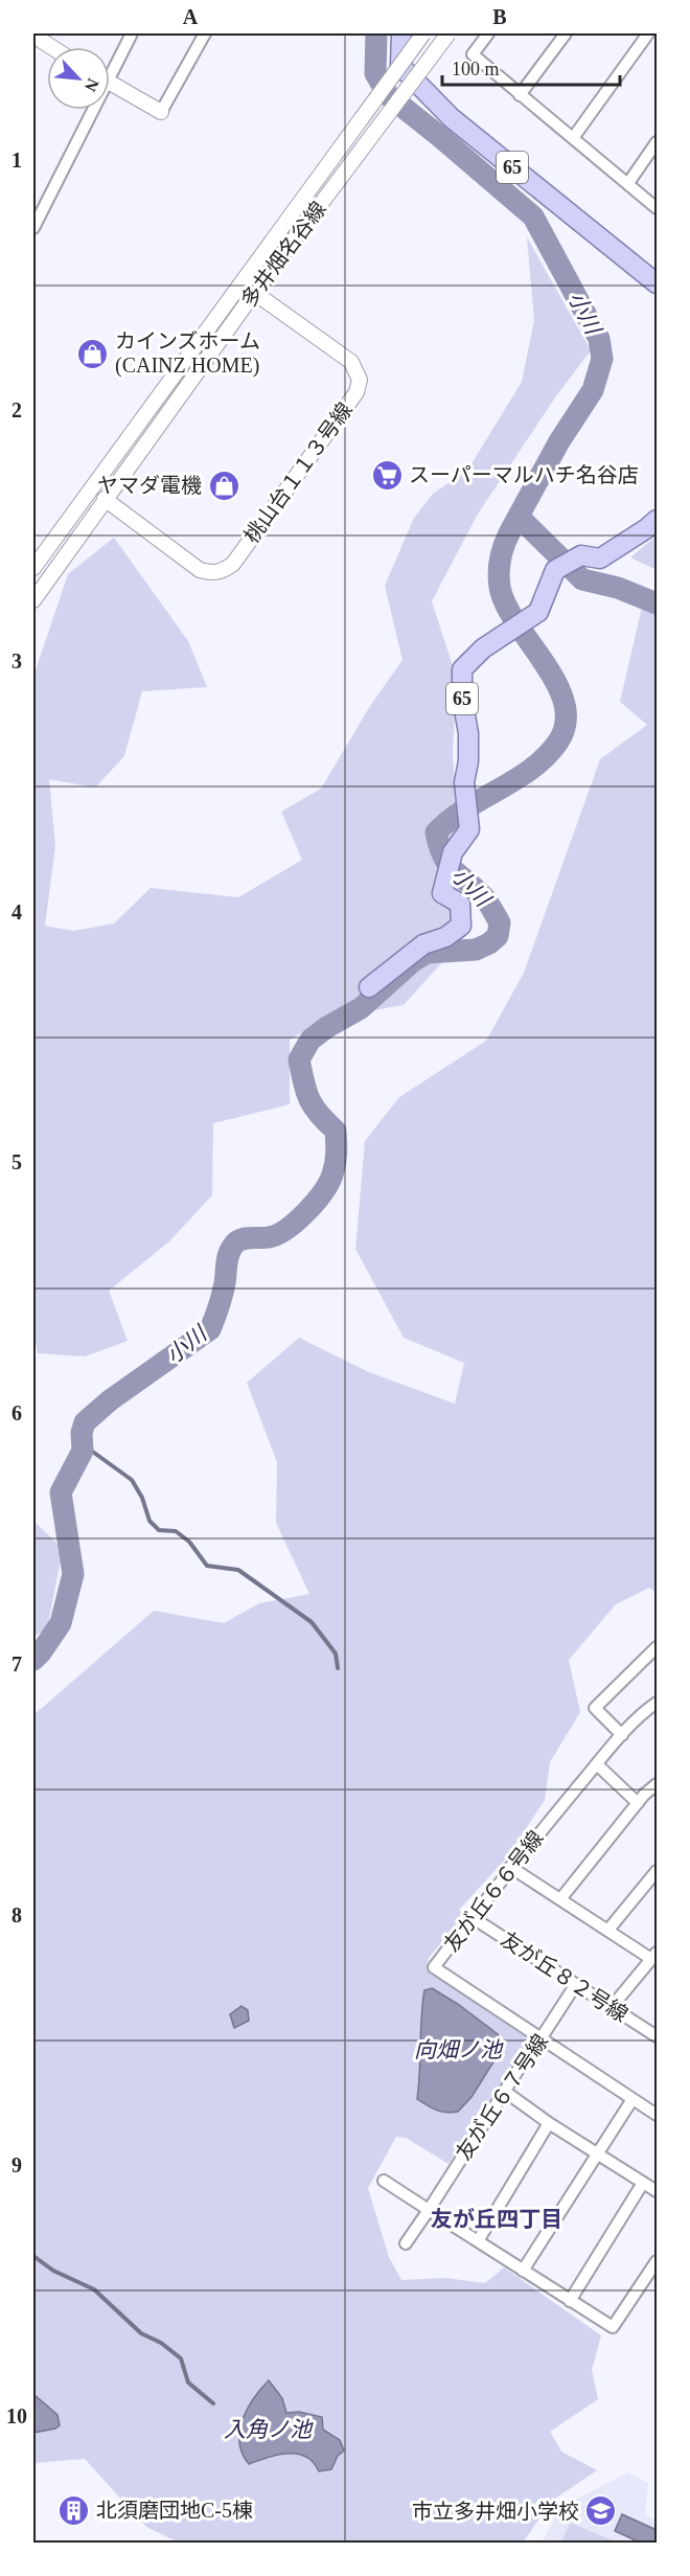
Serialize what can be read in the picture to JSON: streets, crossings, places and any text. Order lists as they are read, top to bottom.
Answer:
{
  "streets": {
    "main road": ["65"],
    "street": [
      "多井畑名谷線",
      "桃山台１１３号線",
      "友が丘６６号線",
      "友が丘８２号線",
      "友が丘６７号線"
    ]
  },
  "crossings": [
    ["多井畑名谷線", "桃山台１１３号線"],
    ["友が丘６６号線", "友が丘８２号線"],
    ["友が丘６６号線", "友が丘６７号線"],
    ["友が丘８２号線", "友が丘６７号線"]
  ],
  "districts": ["友が丘四丁目"],
  "water": ["小川", "向畑ノ池", "入角ノ池"],
  "places": {
    "shop": ["カインズホーム (CAINZ HOME)", "ヤマダ電機"],
    "supermarket": ["スーパーマルハチ名谷店"],
    "building": ["北須磨団地C-5棟"],
    "school or university": ["市立多井畑小学校"]
  },
  "scale_bar": "100 m",
  "north": "bottom right",
  "grid": {
    "columns": ["A", "B"],
    "rows": [
      "1",
      "2",
      "3",
      "4",
      "5",
      "6",
      "7",
      "8",
      "9",
      "10"
    ]
  }
}
